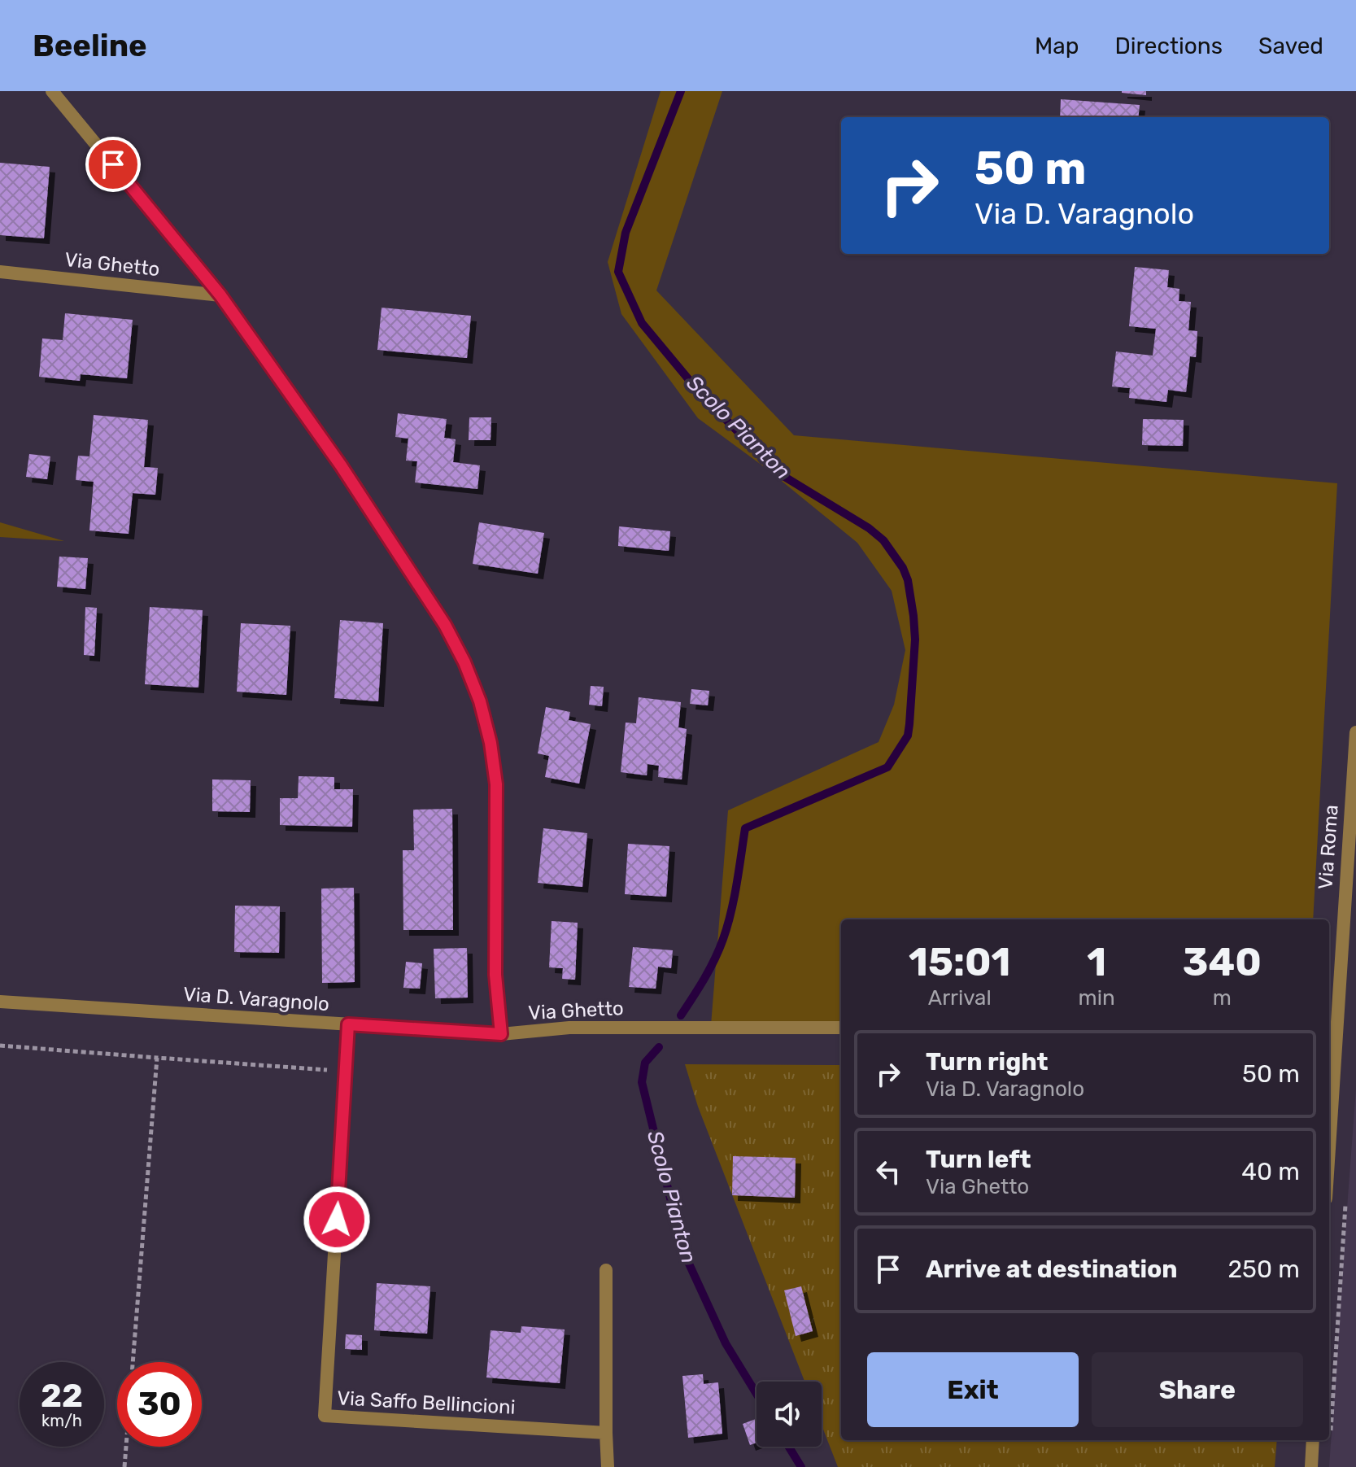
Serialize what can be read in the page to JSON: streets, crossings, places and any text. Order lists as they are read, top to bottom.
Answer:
{
  "streets": {
    "street": [
      "Via Ghetto",
      "Via Roma",
      "Via D. Varagnolo",
      "Via Saffo Bellincioni"
    ]
  },
  "crossings": [
    ["Via Ghetto", "Via D. Varagnolo"],
    ["Via D. Varagnolo", "Via Saffo Bellincioni"]
  ],
  "water": ["Scolo Pianton"],
  "page": {
    "header": "Beeline",
    "nav": ["Map", "Directions", "Saved"],
    "turn": ["50 m", "Via D. Varagnolo"],
    "eta": [
      "15:01",
      "Arrival",
      "1",
      "min",
      "340",
      "m"
    ],
    "list": [
      {
        "name": "Turn right",
        "note": "Via D. Varagnolo",
        "value": "50 m"
      },
      {
        "name": "Turn left",
        "note": "Via Ghetto",
        "value": "40 m"
      },
      {
        "name": "Arrive at destination",
        "value": "250 m"
      }
    ],
    "buttons": ["Exit", "Share"],
    "speed": "22 km/h",
    "limit": "30"
  }
}
